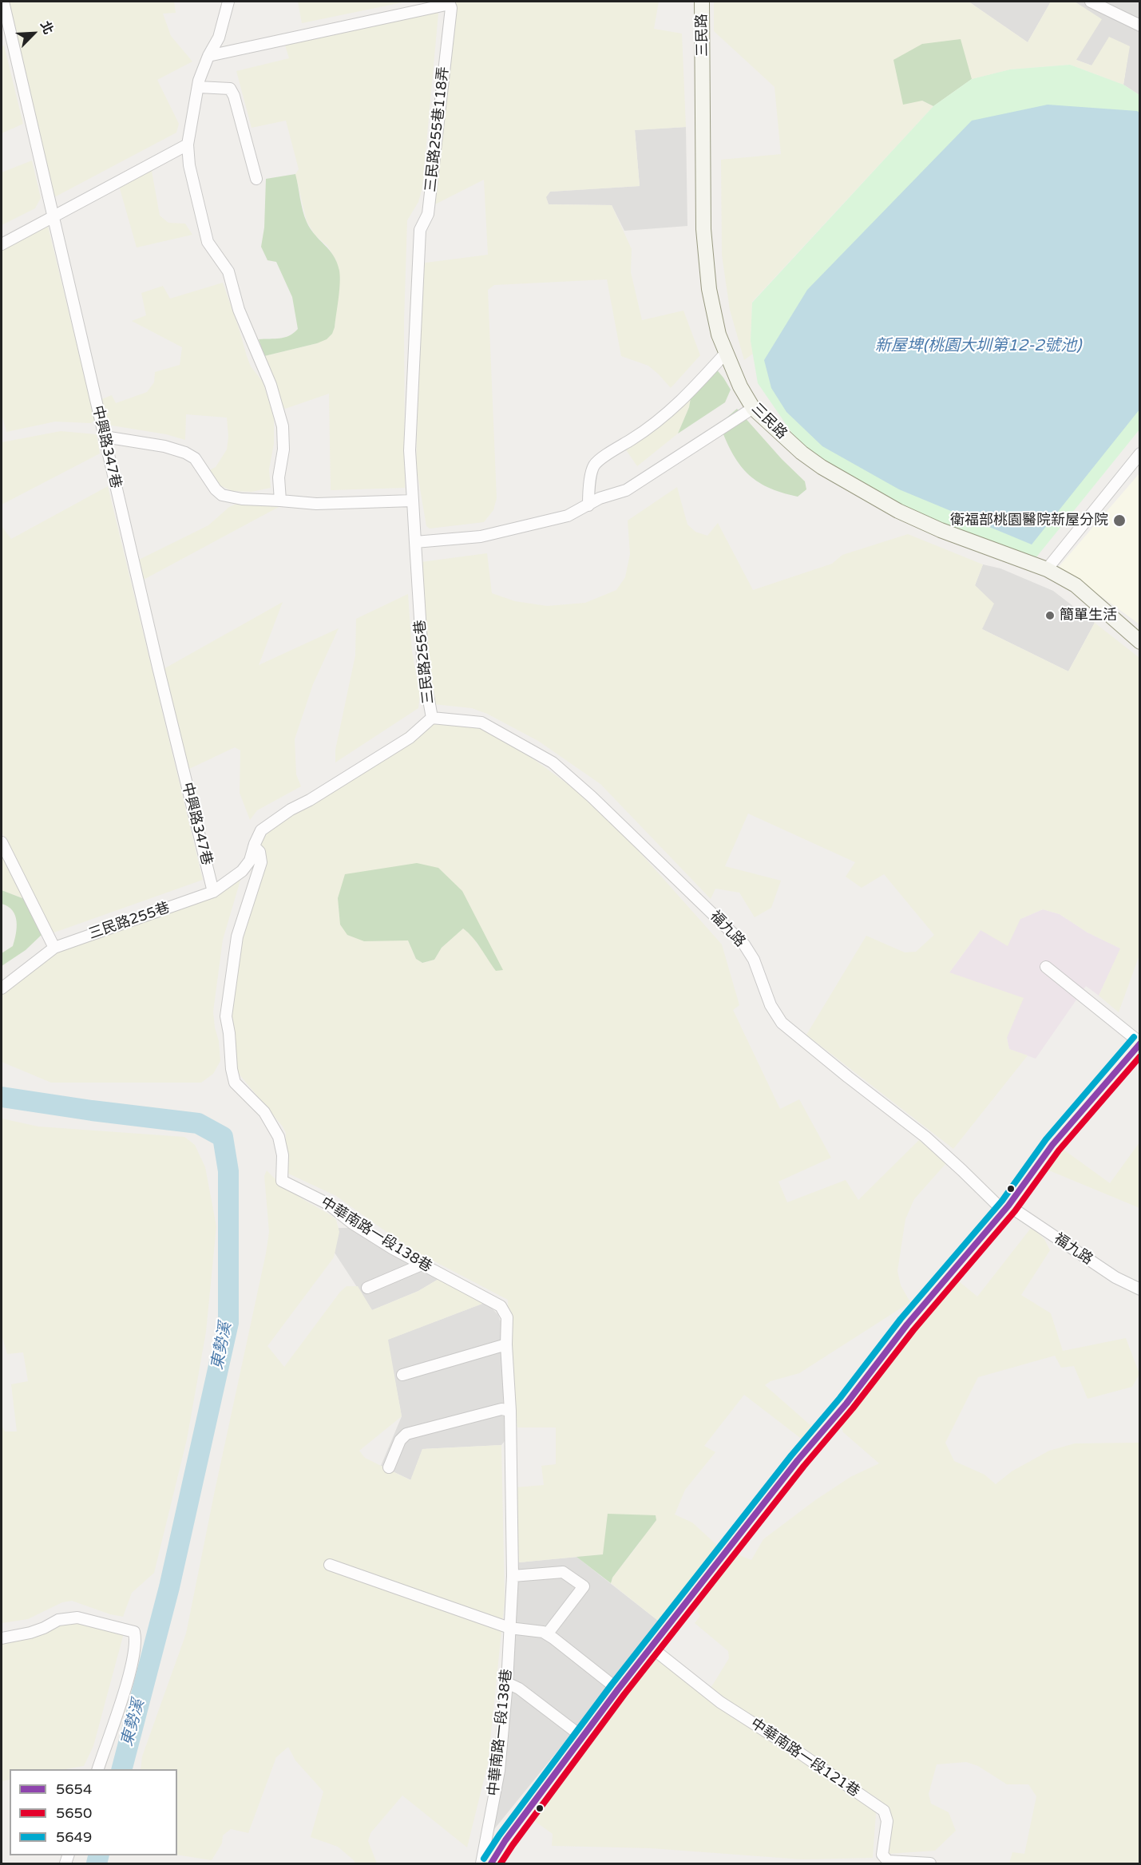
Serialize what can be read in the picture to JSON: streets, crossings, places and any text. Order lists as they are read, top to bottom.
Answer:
{
  "streets": {
    "main road": ["三民路"],
    "street": [
      "三民路255巷118弄",
      "中興路347巷",
      "三民路255巷",
      "福九路",
      "中華南路一段138巷",
      "中華南路一段121巷"
    ]
  },
  "crossings": [
    ["三民路255巷118弄", "三民路255巷"],
    ["中興路347巷", "三民路255巷"],
    ["三民路255巷", "福九路"],
    ["三民路255巷", "中華南路一段138巷"]
  ],
  "water": ["新屋埤(桃園大圳第12-2號池)", "東勢溪"],
  "places": ["衛福部桃園醫院新屋分院", "簡單生活"],
  "lines": ["transit line 5649", "transit line 5654", "transit line 5650"],
  "legend": ["5654", "5650", "5649"],
  "north": "top right"
}
